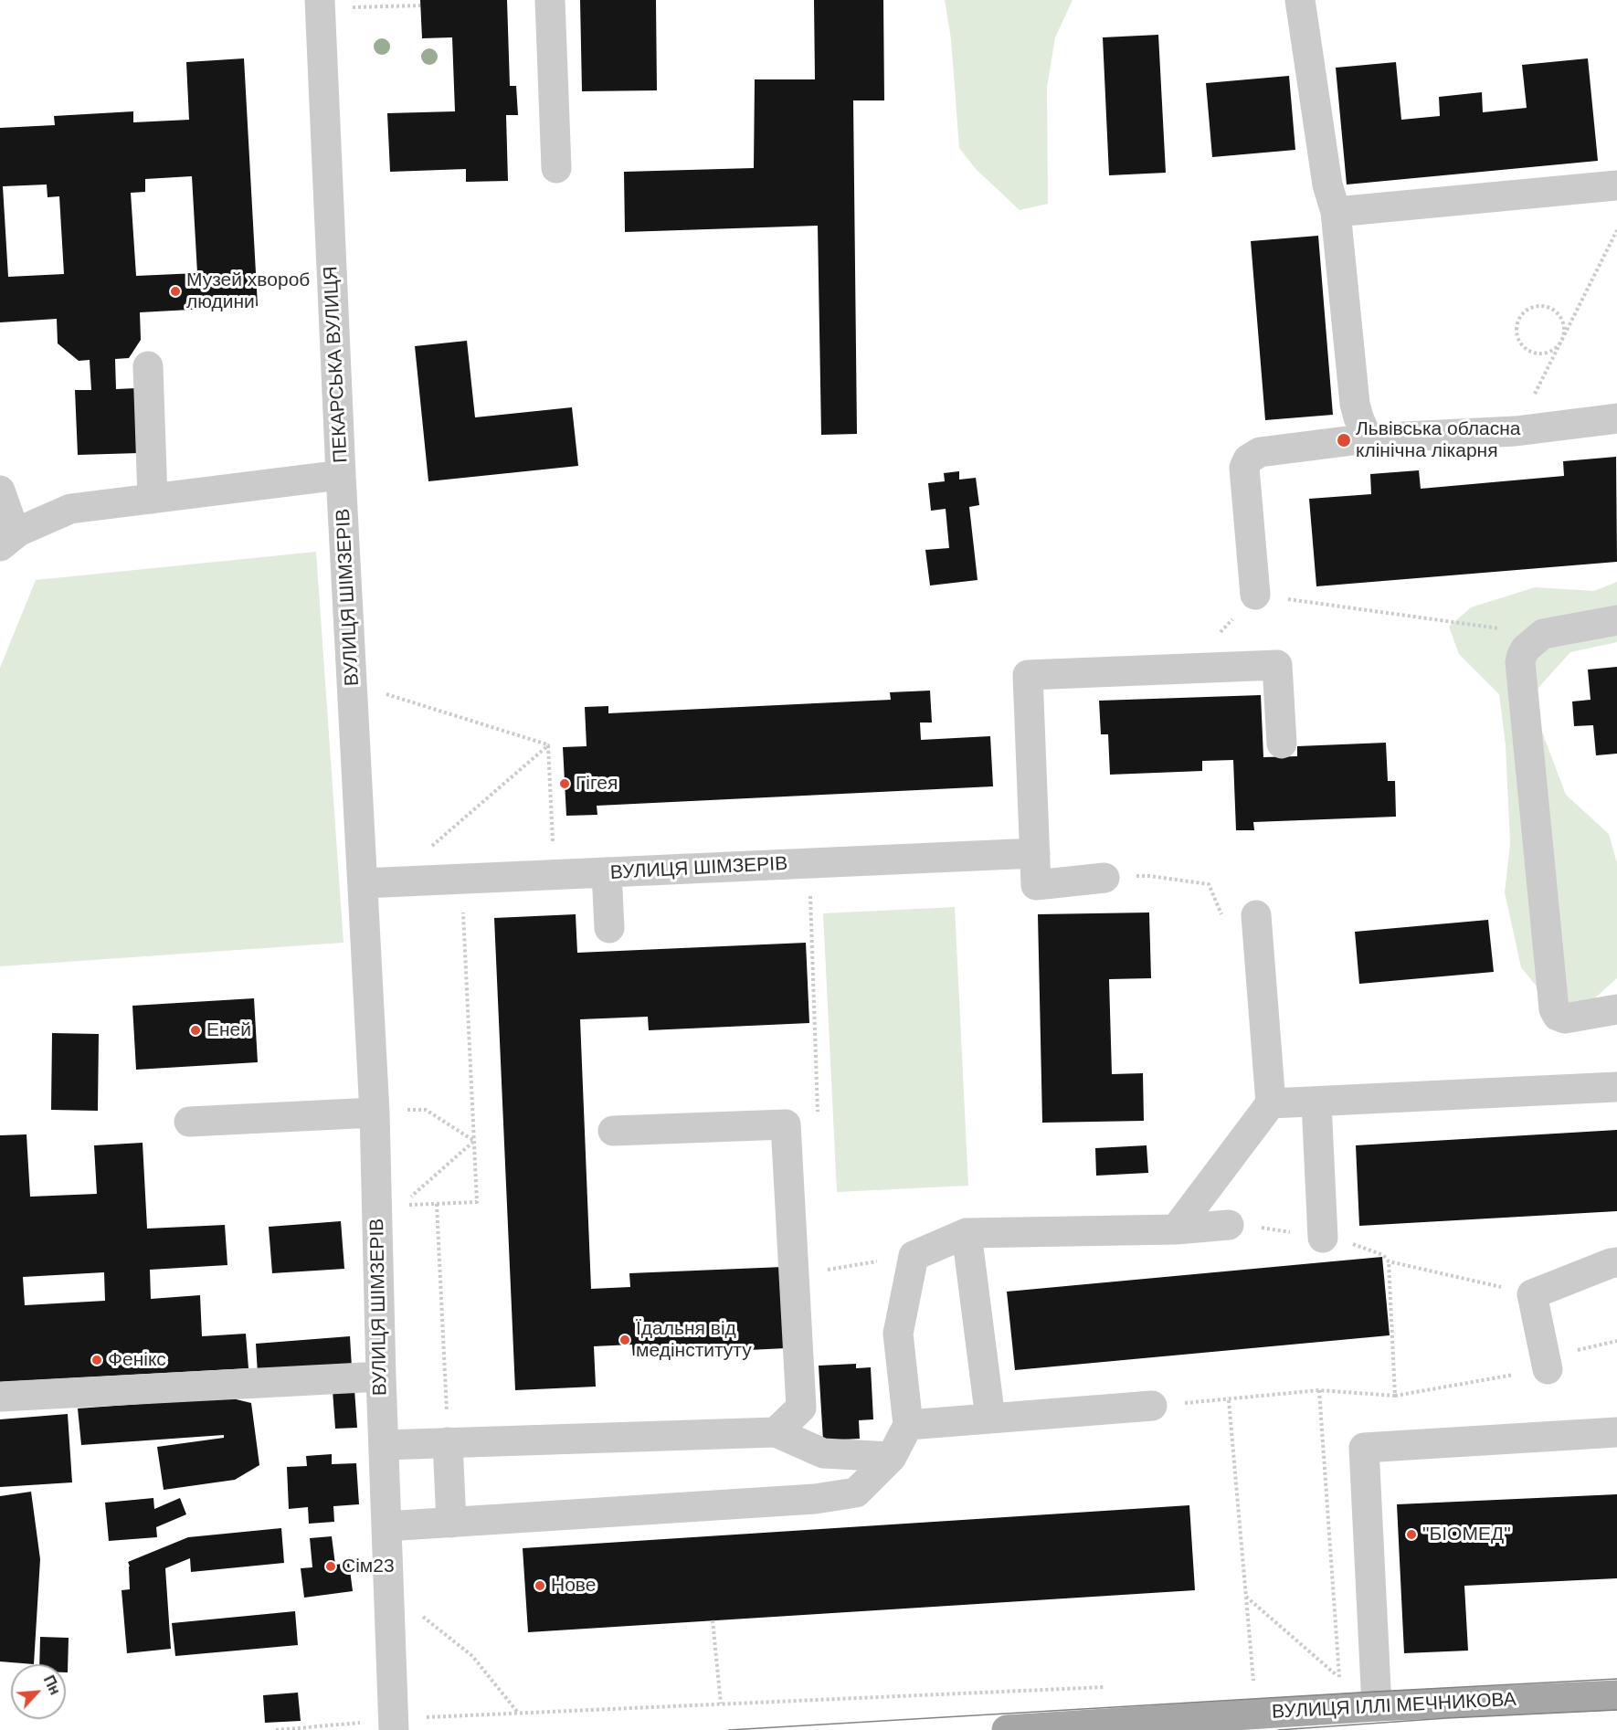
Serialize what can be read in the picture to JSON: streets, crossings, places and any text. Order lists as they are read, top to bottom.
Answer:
{
  "streets": {
    "main road": ["ВУЛИЦЯ ІЛЛІ МЕЧНИКОВА"],
    "street": ["ПЕКАРСЬКА ВУЛИЦЯ", "ВУЛИЦЯ ШІМЗЕРІВ"]
  },
  "crossings": [
    ["ПЕКАРСЬКА ВУЛИЦЯ", "ВУЛИЦЯ ШІМЗЕРІВ"]
  ],
  "places": [
    "Музей хвороб людини",
    "Львівська обласна клінічна лікарня",
    "Гігея",
    "Еней",
    "Їдальня від медінституту",
    "Фенікс",
    "\"БІОМЕД\"",
    "Сім23",
    "Нове"
  ],
  "north": "top right"
}
